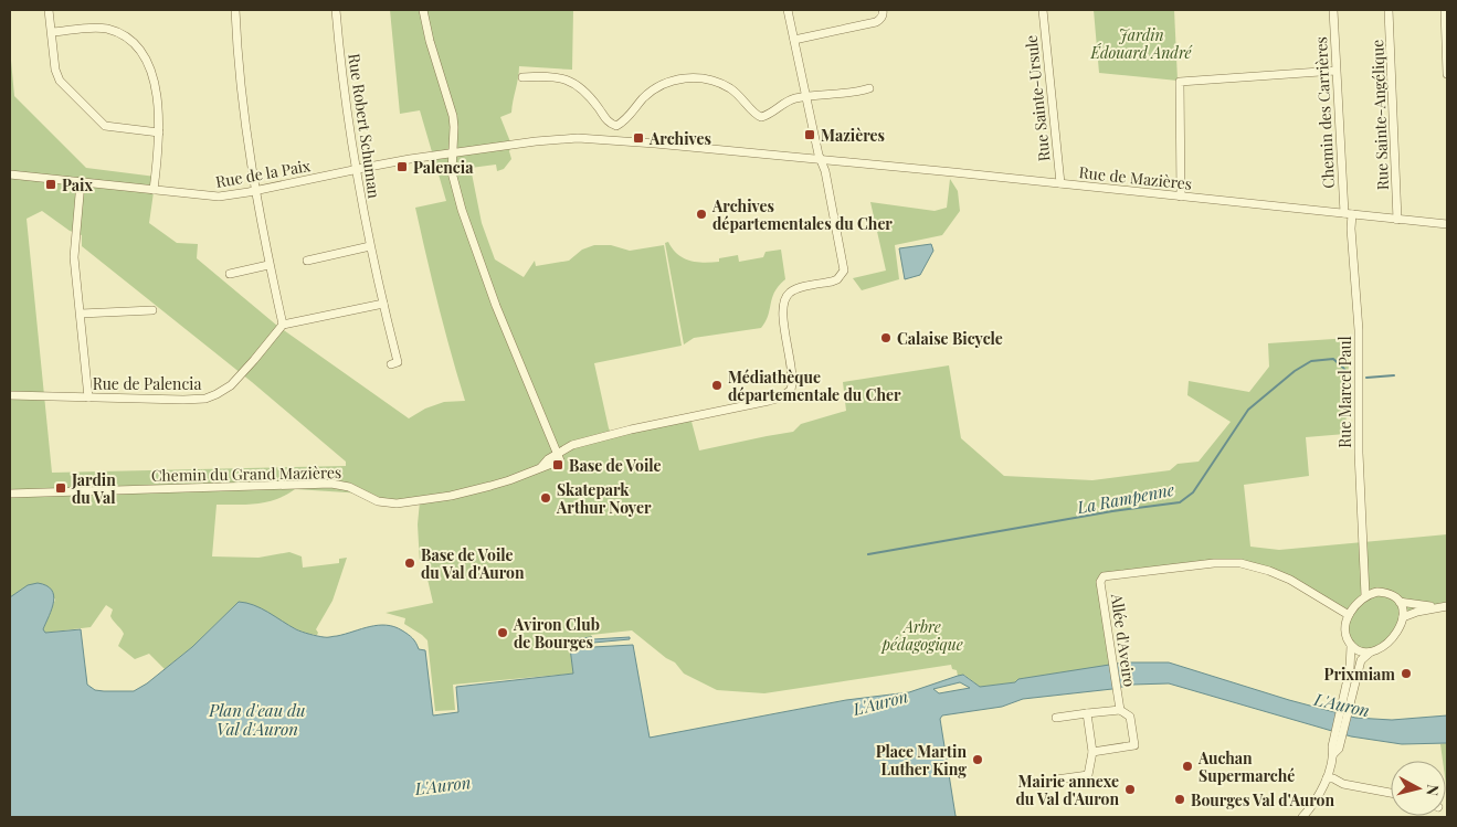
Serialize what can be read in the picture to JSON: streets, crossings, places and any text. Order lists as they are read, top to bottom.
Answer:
{
  "streets": {
    "street": [
      "Rue Sainte-Ursule",
      "Chemin des Carrières",
      "Rue Sainte-Angélique",
      "Rue Robert Schuman",
      "Rue de la Paix",
      "Rue de Mazières",
      "Rue de Palencia",
      "Rue Marcel Paul",
      "Chemin du Grand Mazières",
      "Allée d'Aveiro"
    ]
  },
  "crossings": [
    ["Rue Sainte-Ursule", "Rue de Mazières"],
    ["Chemin des Carrières", "Rue de Mazières"],
    ["Chemin des Carrières", "Rue Marcel Paul"],
    ["Rue Sainte-Angélique", "Rue de Mazières"],
    ["Rue Robert Schuman", "Rue de la Paix"],
    ["Rue de la Paix", "Rue de Mazières"],
    ["Rue de Mazières", "Rue Marcel Paul"],
    ["Rue de Mazières", "Chemin du Grand Mazières"],
    ["Rue Marcel Paul", "Allée d'Aveiro"]
  ],
  "water": ["La Rampenne", "L'Auron", "Plan d'eau du Val d'Auron"],
  "parks": ["Jardin Édouard André", "Arbre pédagogique"],
  "places": {
    "transit": [
      "Mazières",
      "Archives",
      "Palencia",
      "Paix",
      "Base de Voile",
      "Jardin du Val"
    ],
    "other": [
      "Archives départementales du Cher",
      "Calaise Bicycle",
      "Médiathèque départementale du Cher",
      "Skatepark Arthur Noyer",
      "Base de Voile du Val d'Auron",
      "Aviron Club de Bourges",
      "Prixmiam",
      "Place Martin Luther King",
      "Auchan Supermarché",
      "Mairie annexe du Val d'Auron",
      "Bourges Val d'Auron"
    ]
  },
  "north": "right"
}
